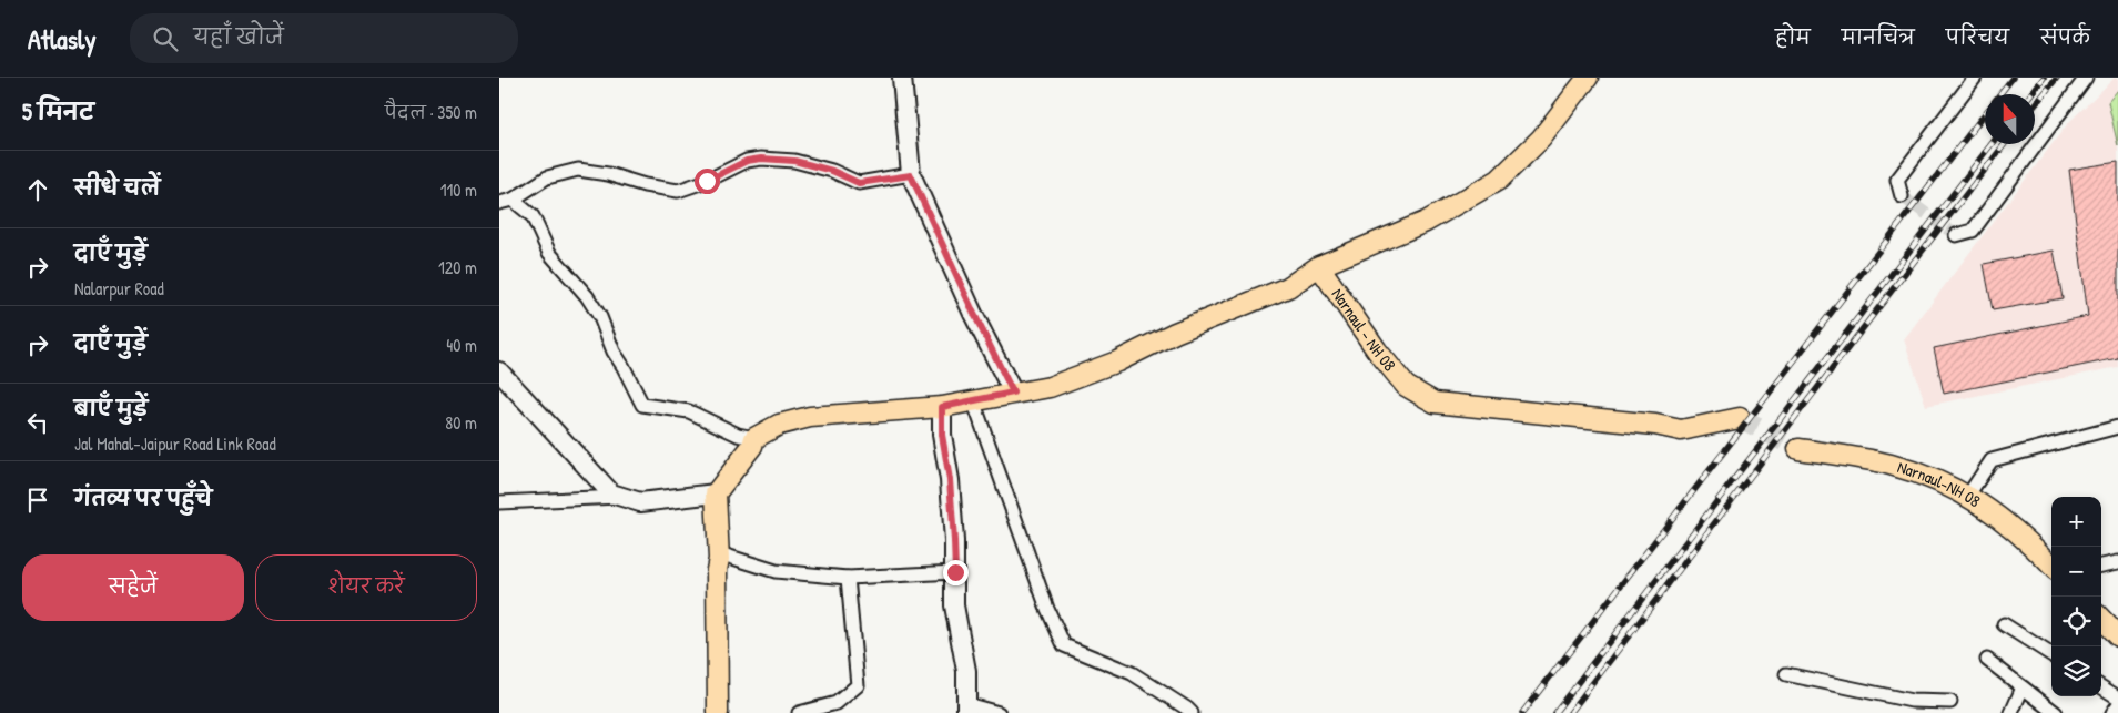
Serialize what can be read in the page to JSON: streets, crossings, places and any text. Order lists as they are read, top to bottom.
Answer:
{
  "streets": {
    "main road": ["Narnaul - NH 08", "Narnaul-NH 08"]
  },
  "north": "top",
  "page": {
    "header": "Atlasly",
    "search": "यहाँ खोजें",
    "nav": [
      "होम",
      "मानचित्र",
      "परिचय",
      "संपर्क"
    ],
    "heading": ["5 मिनट", "पैदल · 350 m"],
    "list": [
      ["सीधे चलें", "110 m"],
      ["दाएँ मुड़ें", "Nalarpur Road", "120 m"],
      ["दाएँ मुड़ें", "40 m"],
      ["बाएँ मुड़ें", "Jal Mahal-Jaipur Road Link Road", "80 m"],
      "गंतव्य पर पहुँचे"
    ],
    "map_buttons": ["+", "−"],
    "buttons": ["सहेजें", "शेयर करें"]
  }
}
